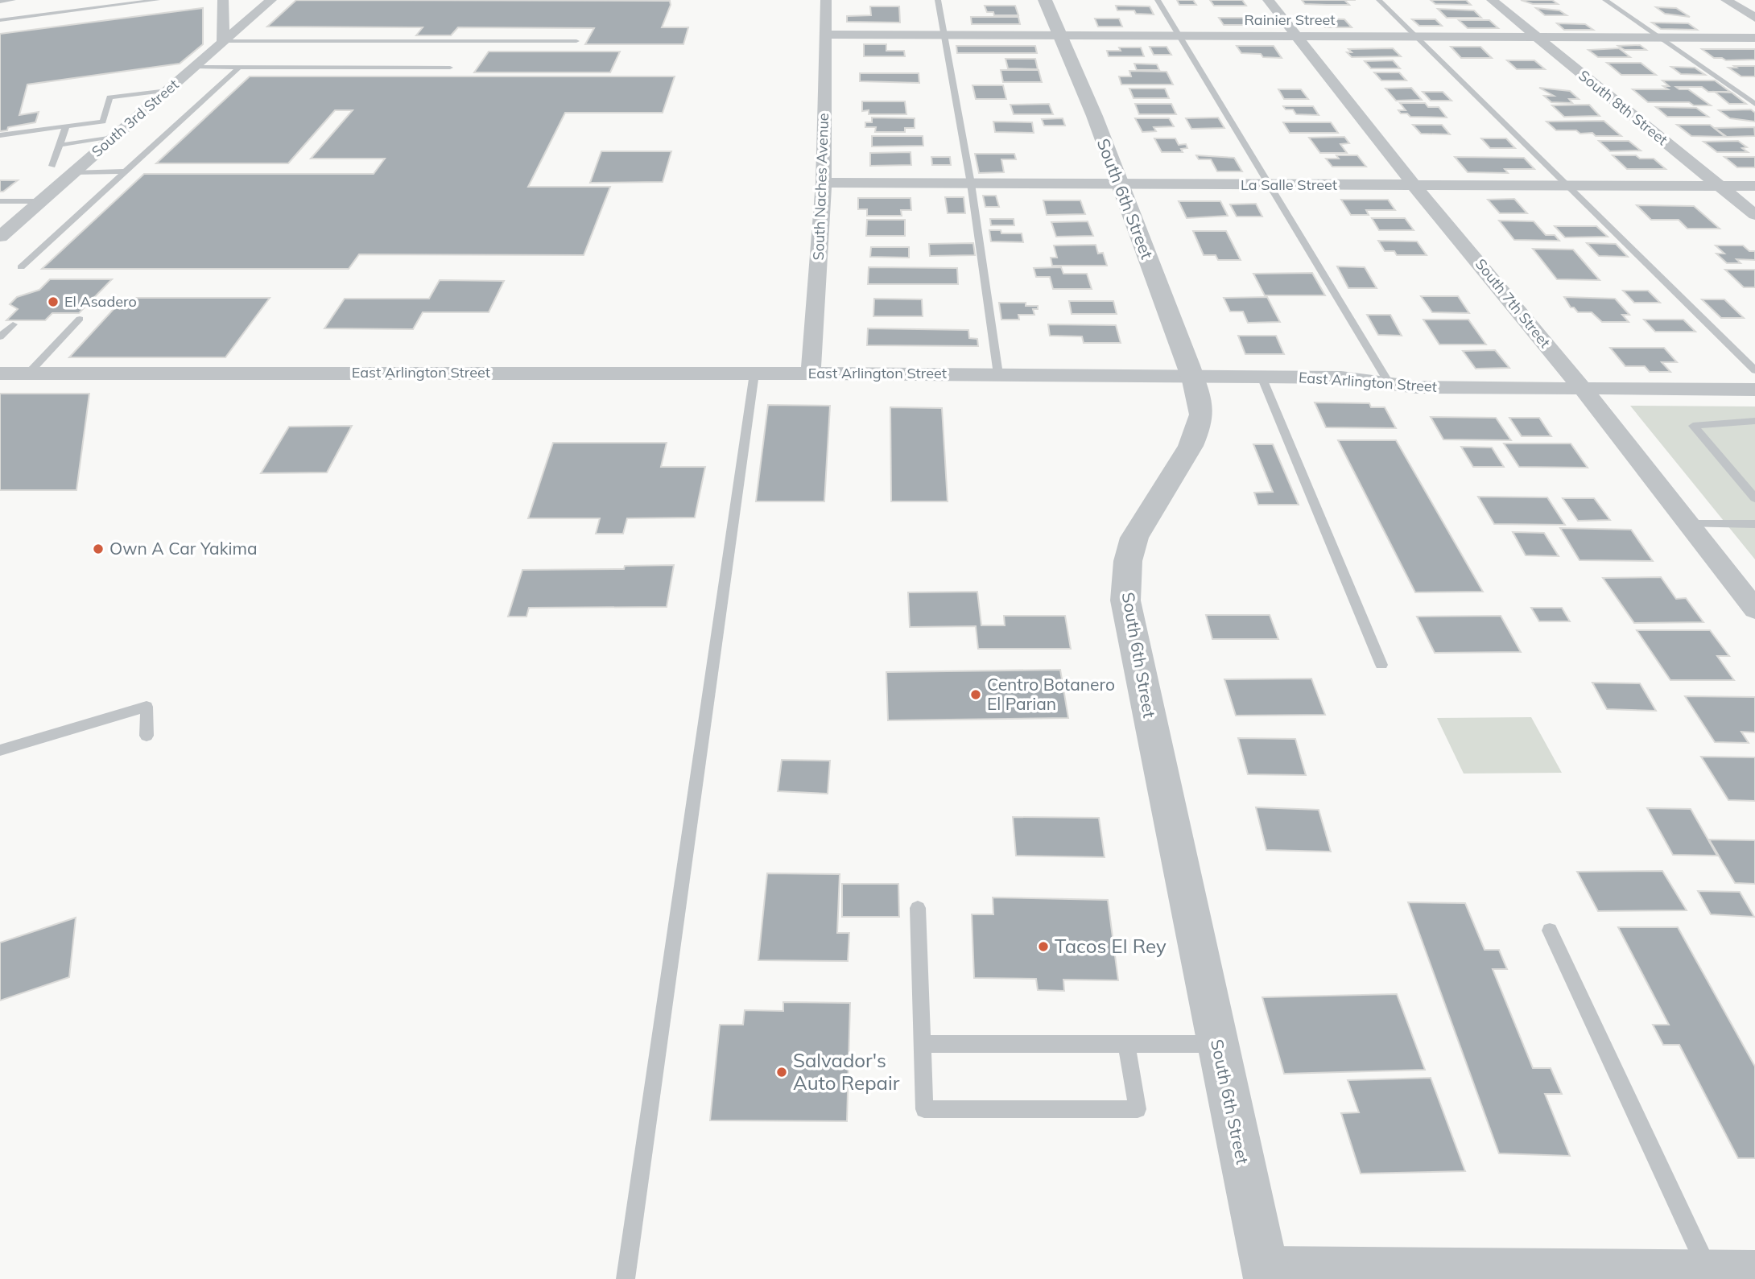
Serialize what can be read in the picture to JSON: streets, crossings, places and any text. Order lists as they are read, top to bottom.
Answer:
{
  "streets": {
    "street": [
      "Rainier Street",
      "South 8th Street",
      "South 3rd Street",
      "La Salle Street",
      "South Naches Avenue",
      "South 6th Street",
      "South 7th Street",
      "East Arlington Street"
    ]
  },
  "crossings": [
    ["Rainier Street", "South 8th Street"],
    ["Rainier Street", "South Naches Avenue"],
    ["Rainier Street", "South 6th Street"],
    ["Rainier Street", "South 7th Street"],
    ["South 8th Street", "La Salle Street"],
    ["La Salle Street", "South Naches Avenue"],
    ["La Salle Street", "South 6th Street"],
    ["La Salle Street", "South 7th Street"],
    ["South Naches Avenue", "East Arlington Street"],
    ["South 6th Street", "East Arlington Street"],
    ["South 7th Street", "East Arlington Street"]
  ],
  "places": [
    "El Asadero",
    "Own A Car Yakima",
    "Centro Botanero El Parian",
    "Tacos El Rey",
    "Salvador's Auto Repair"
  ]
}
